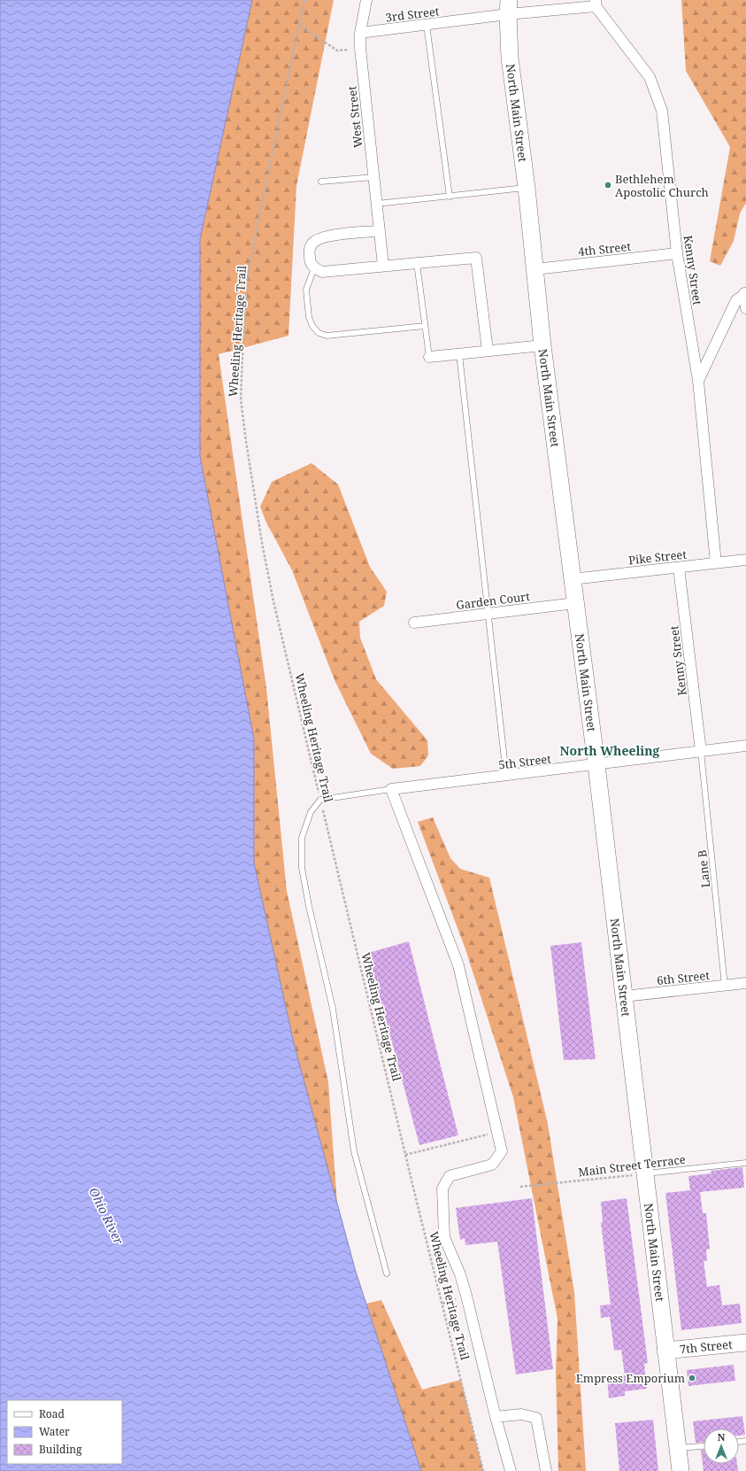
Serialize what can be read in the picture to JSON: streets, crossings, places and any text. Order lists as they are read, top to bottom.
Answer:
{
  "streets": {
    "main road": ["North Main Street", "7th Street"],
    "street": [
      "3rd Street",
      "West Street",
      "4th Street",
      "Kenny Street",
      "Pike Street",
      "Garden Court",
      "5th Street",
      "6th Street"
    ],
    "lane": ["Lane B", "Main Street Terrace"],
    "path": ["Wheeling Heritage Trail"]
  },
  "crossings": [
    ["3rd Street", "North Main Street"],
    ["3rd Street", "West Street"],
    ["3rd Street", "Kenny Street"],
    ["North Main Street", "4th Street"],
    ["North Main Street", "Pike Street"],
    ["North Main Street", "Garden Court"],
    ["North Main Street", "5th Street"],
    ["North Main Street", "6th Street"],
    ["North Main Street", "Main Street Terrace"],
    ["North Main Street", "7th Street"],
    ["4th Street", "Kenny Street"],
    ["Kenny Street", "Pike Street"],
    ["Kenny Street", "5th Street"],
    ["Kenny Street", "Lane B"],
    ["5th Street", "Lane B"],
    ["Lane B", "6th Street"]
  ],
  "districts": ["North Wheeling"],
  "water": ["Ohio River"],
  "places": ["Bethlehem Apostolic Church", "Empress Emporium"],
  "legend": ["Road", "Water", "Building"],
  "north": "top"
}
